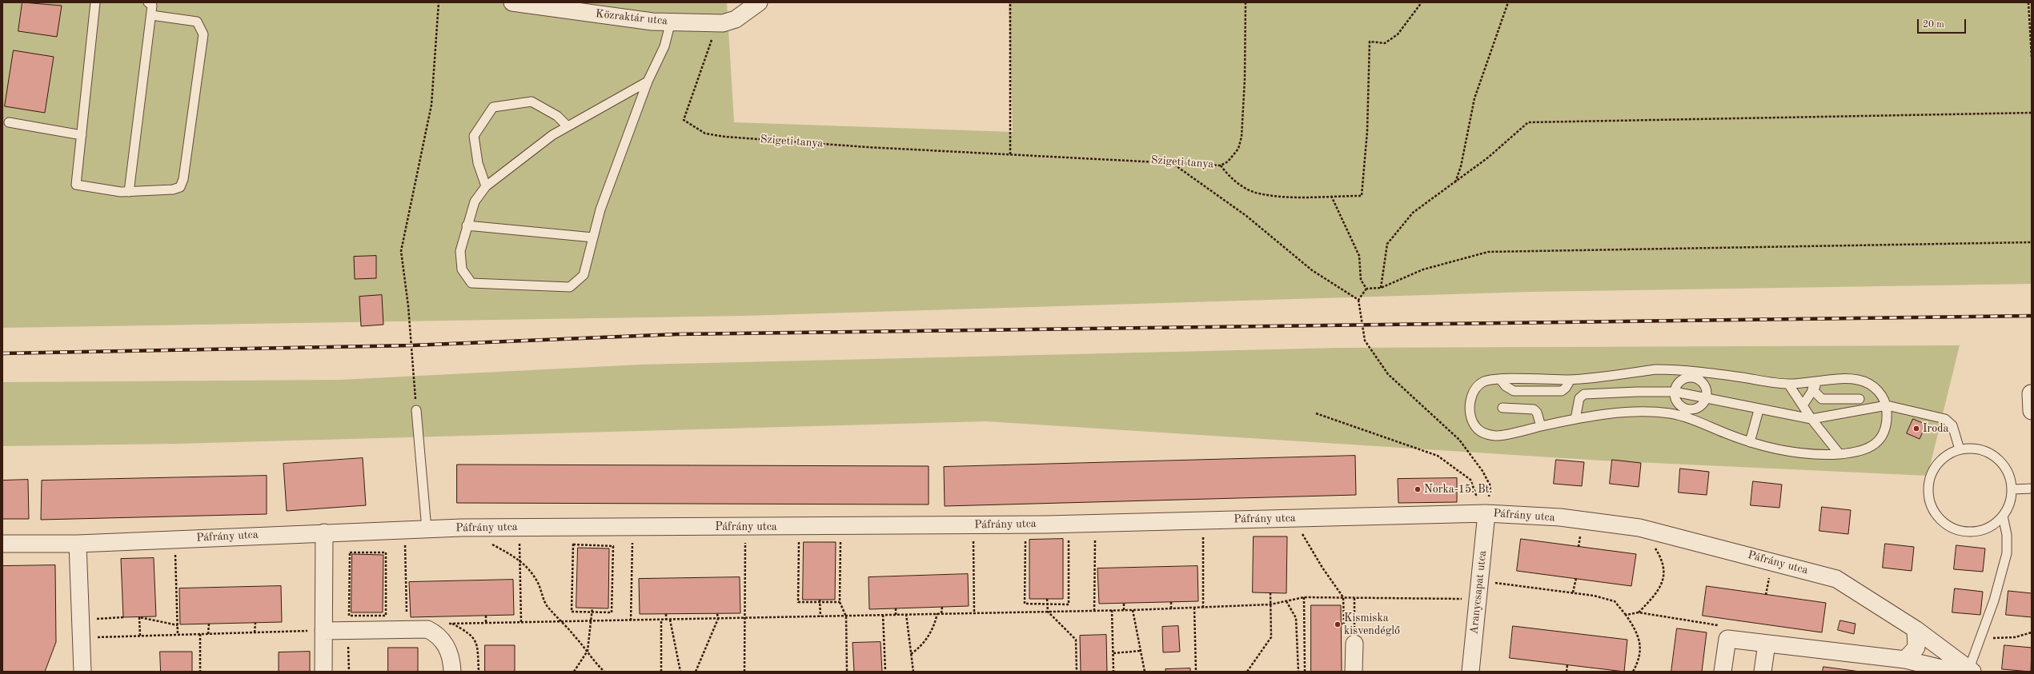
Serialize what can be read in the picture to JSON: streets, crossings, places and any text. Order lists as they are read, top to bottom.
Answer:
{
  "streets": {
    "street": ["Közraktár utca", "Páfrány utca", "Aranycsapat utca"],
    "path": ["Szigeti tanya"]
  },
  "crossings": [
    ["Közraktár utca", "Szigeti tanya"],
    ["Páfrány utca", "Aranycsapat utca"]
  ],
  "places": ["Iroda", "Norka-15. Bt.", "Kismiska kisvendéglő"],
  "scale_bar": "20 m"
}
